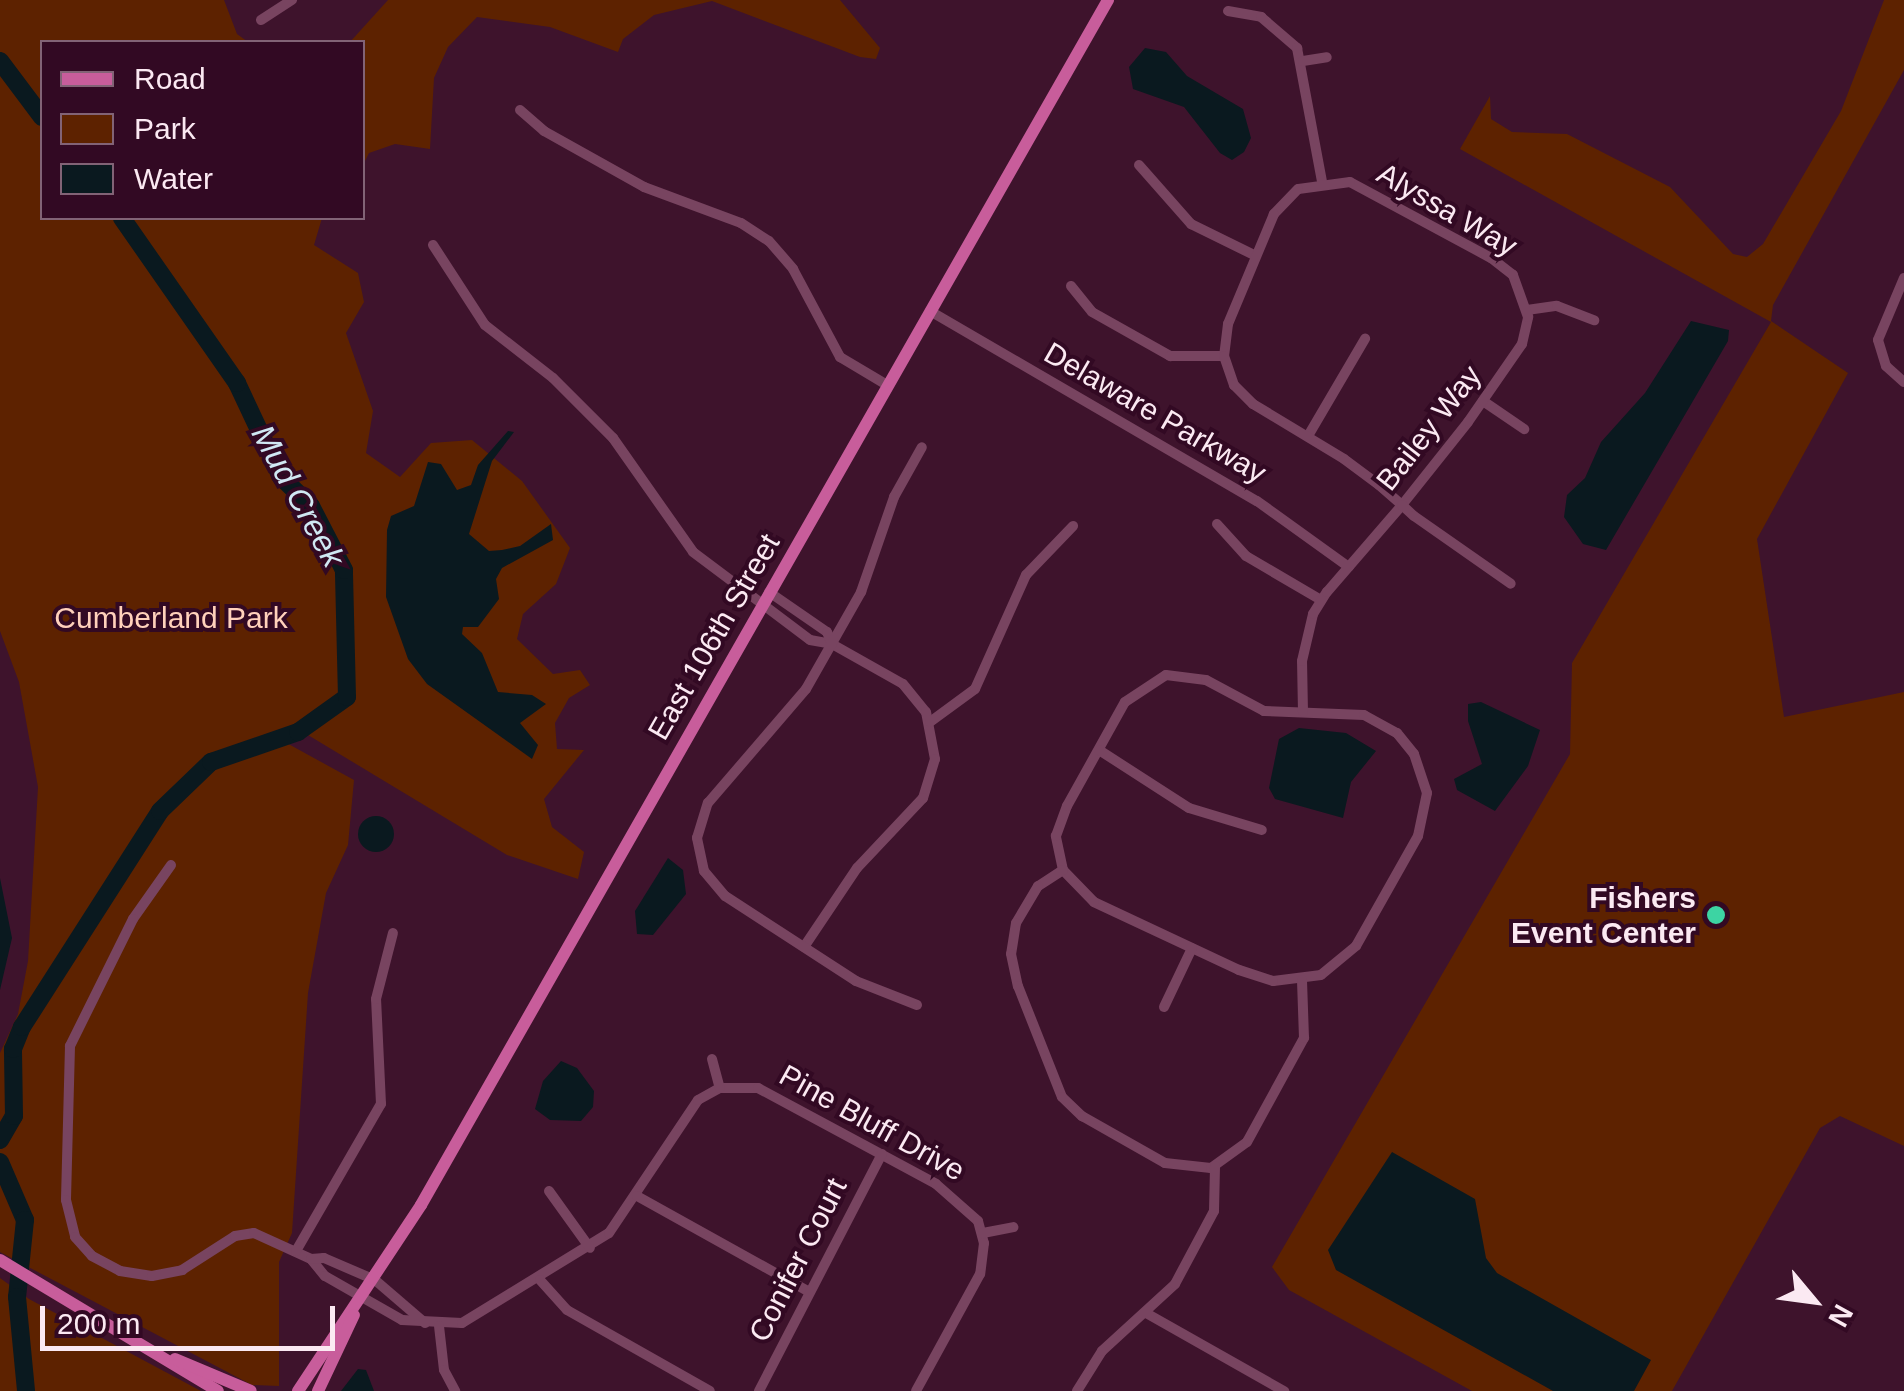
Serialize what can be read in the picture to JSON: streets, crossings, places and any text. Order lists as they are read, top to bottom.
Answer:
{
  "streets": {
    "main road": ["East 106th Street"],
    "street": [
      "Alyssa Way",
      "Delaware Parkway",
      "Bailey Way",
      "Pine Bluff Drive",
      "Conifer Court"
    ]
  },
  "crossings": [
    ["Alyssa Way", "Bailey Way"],
    ["Delaware Parkway", "Bailey Way"],
    ["Delaware Parkway", "East 106th Street"],
    ["Pine Bluff Drive", "Conifer Court"]
  ],
  "water": ["Mud Creek"],
  "parks": ["Cumberland Park"],
  "places": ["Fishers Event Center"],
  "legend": ["Road", "Park", "Water"],
  "scale_bar": "200 m",
  "north": "bottom right"
}
